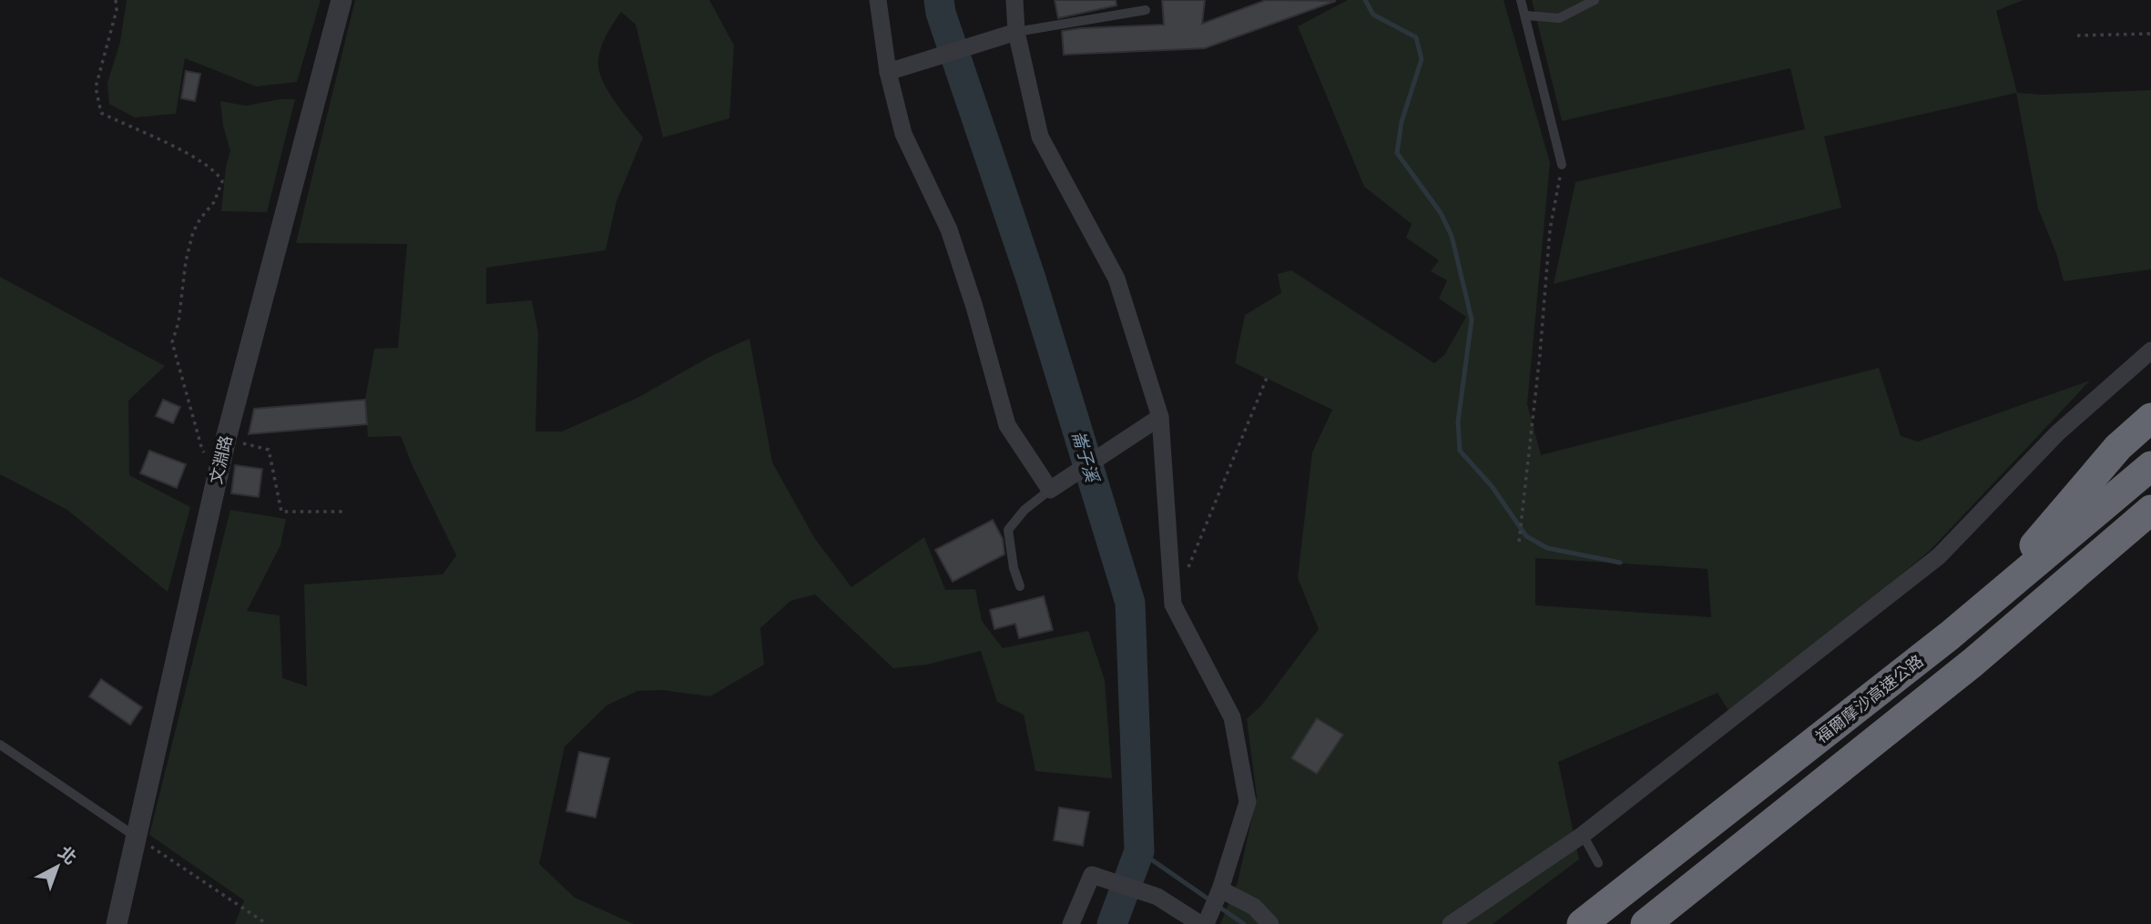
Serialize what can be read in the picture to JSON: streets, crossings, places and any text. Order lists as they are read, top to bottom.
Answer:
{
  "streets": {
    "highway": ["福爾摩沙高速公路"],
    "street": ["文淵路"]
  },
  "water": ["崙子溪"],
  "north": "top right"
}
